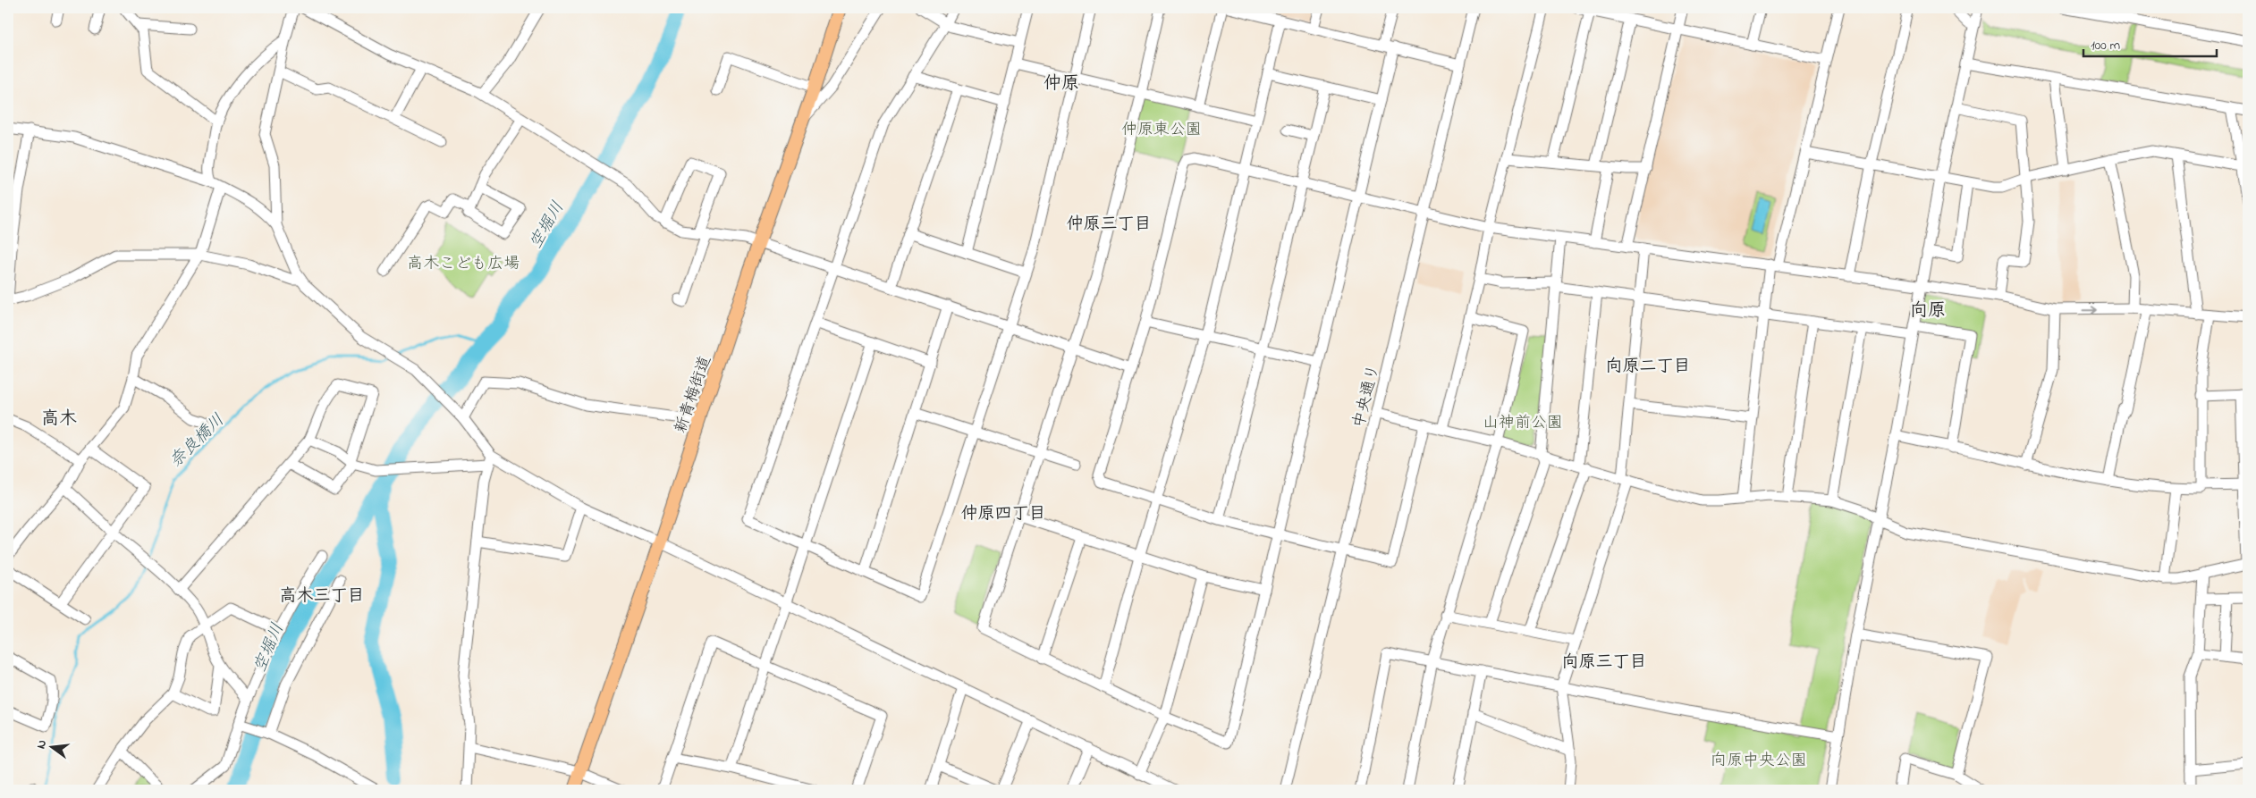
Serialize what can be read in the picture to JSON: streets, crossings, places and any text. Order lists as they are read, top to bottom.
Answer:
{
  "streets": {
    "main road": ["新青梅街道"],
    "street": ["中央通り"]
  },
  "districts": [
    "仲原",
    "仲原三丁目",
    "向原",
    "向原二丁目",
    "高木",
    "仲原四丁目",
    "高木三丁目",
    "向原三丁目"
  ],
  "water": ["空堀川", "奈良橋川"],
  "parks": [
    "仲原東公園",
    "高木こども広場",
    "山神前公園",
    "向原中央公園"
  ],
  "scale_bar": "100 m",
  "north": "left"
}
